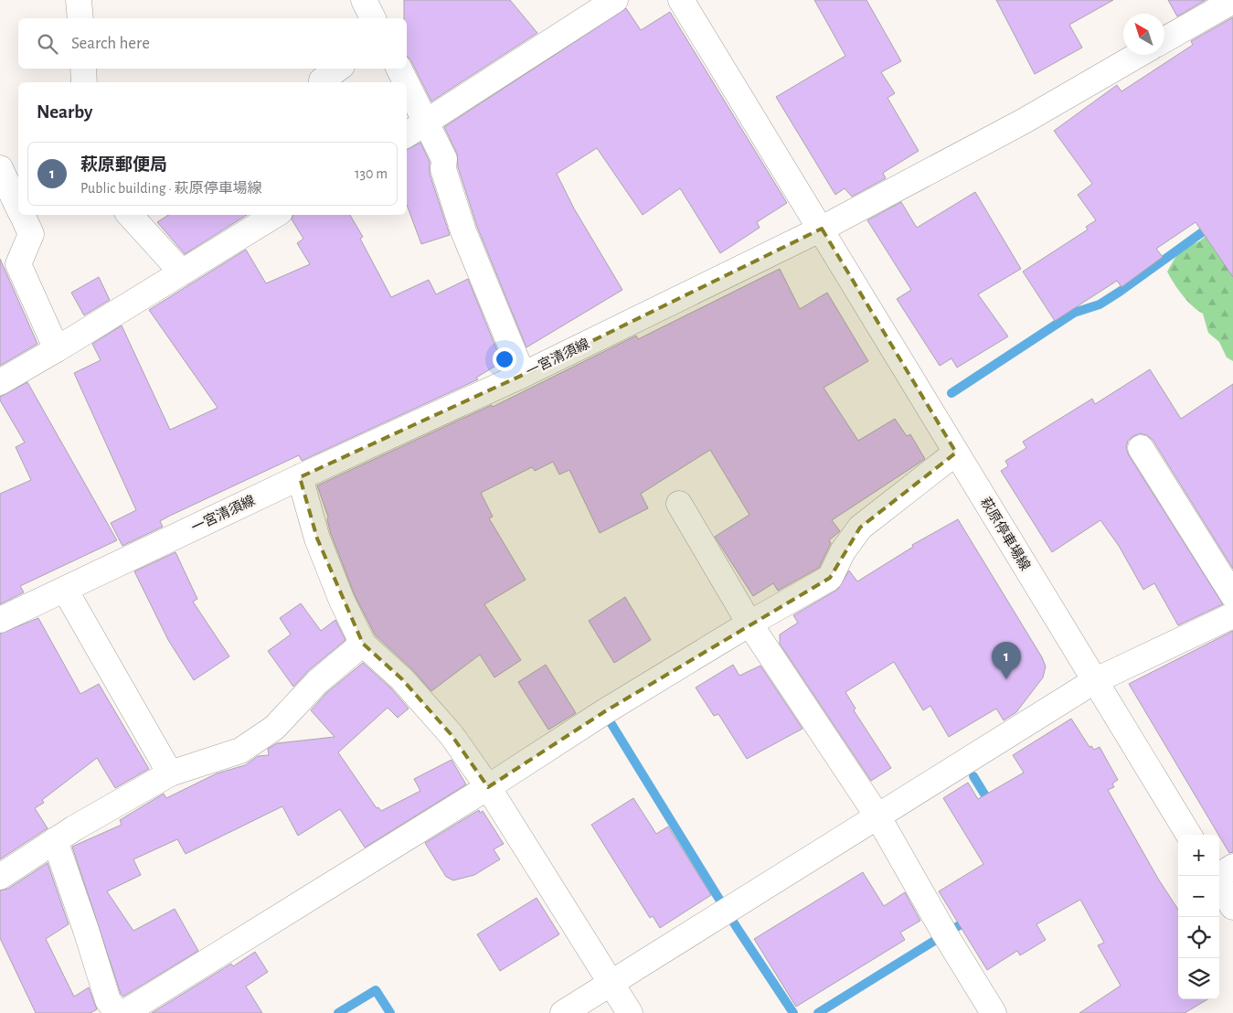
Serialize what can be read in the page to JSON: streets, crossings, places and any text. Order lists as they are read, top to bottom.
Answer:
{
  "streets": {
    "street": ["一宮清須線", "萩原停車場線"]
  },
  "crossings": [
    ["一宮清須線", "萩原停車場線"]
  ],
  "north": "top left",
  "page": {
    "search": "Search here",
    "heading": "Nearby",
    "list": [
      {
        "mark": "1",
        "name": "萩原郵便局",
        "note": "Public building · 萩原停車場線",
        "value": "130 m"
      }
    ],
    "pins": "1",
    "map_buttons": ["+", "−"]
  }
}
